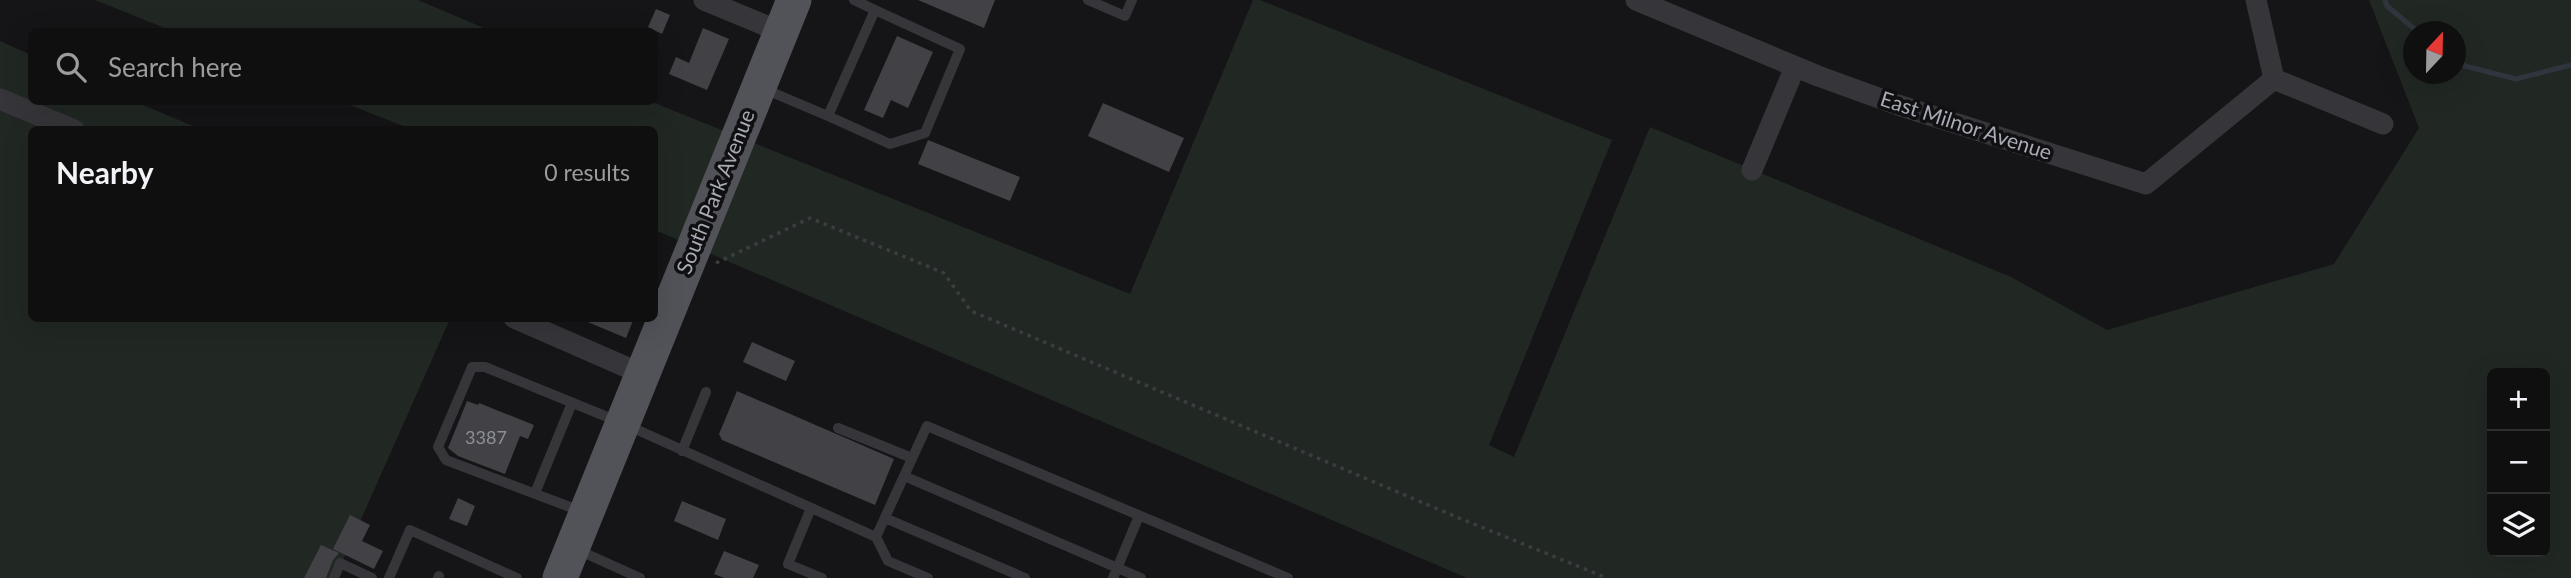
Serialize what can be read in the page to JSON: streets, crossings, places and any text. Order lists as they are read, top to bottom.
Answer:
{
  "streets": {
    "main road": ["South Park Avenue"],
    "street": ["East Milnor Avenue"]
  },
  "house_numbers": ["3387"],
  "north": "top",
  "page": {
    "search": "Search here",
    "heading": ["Nearby", "0 results"],
    "map_buttons": ["+", "−"]
  }
}
